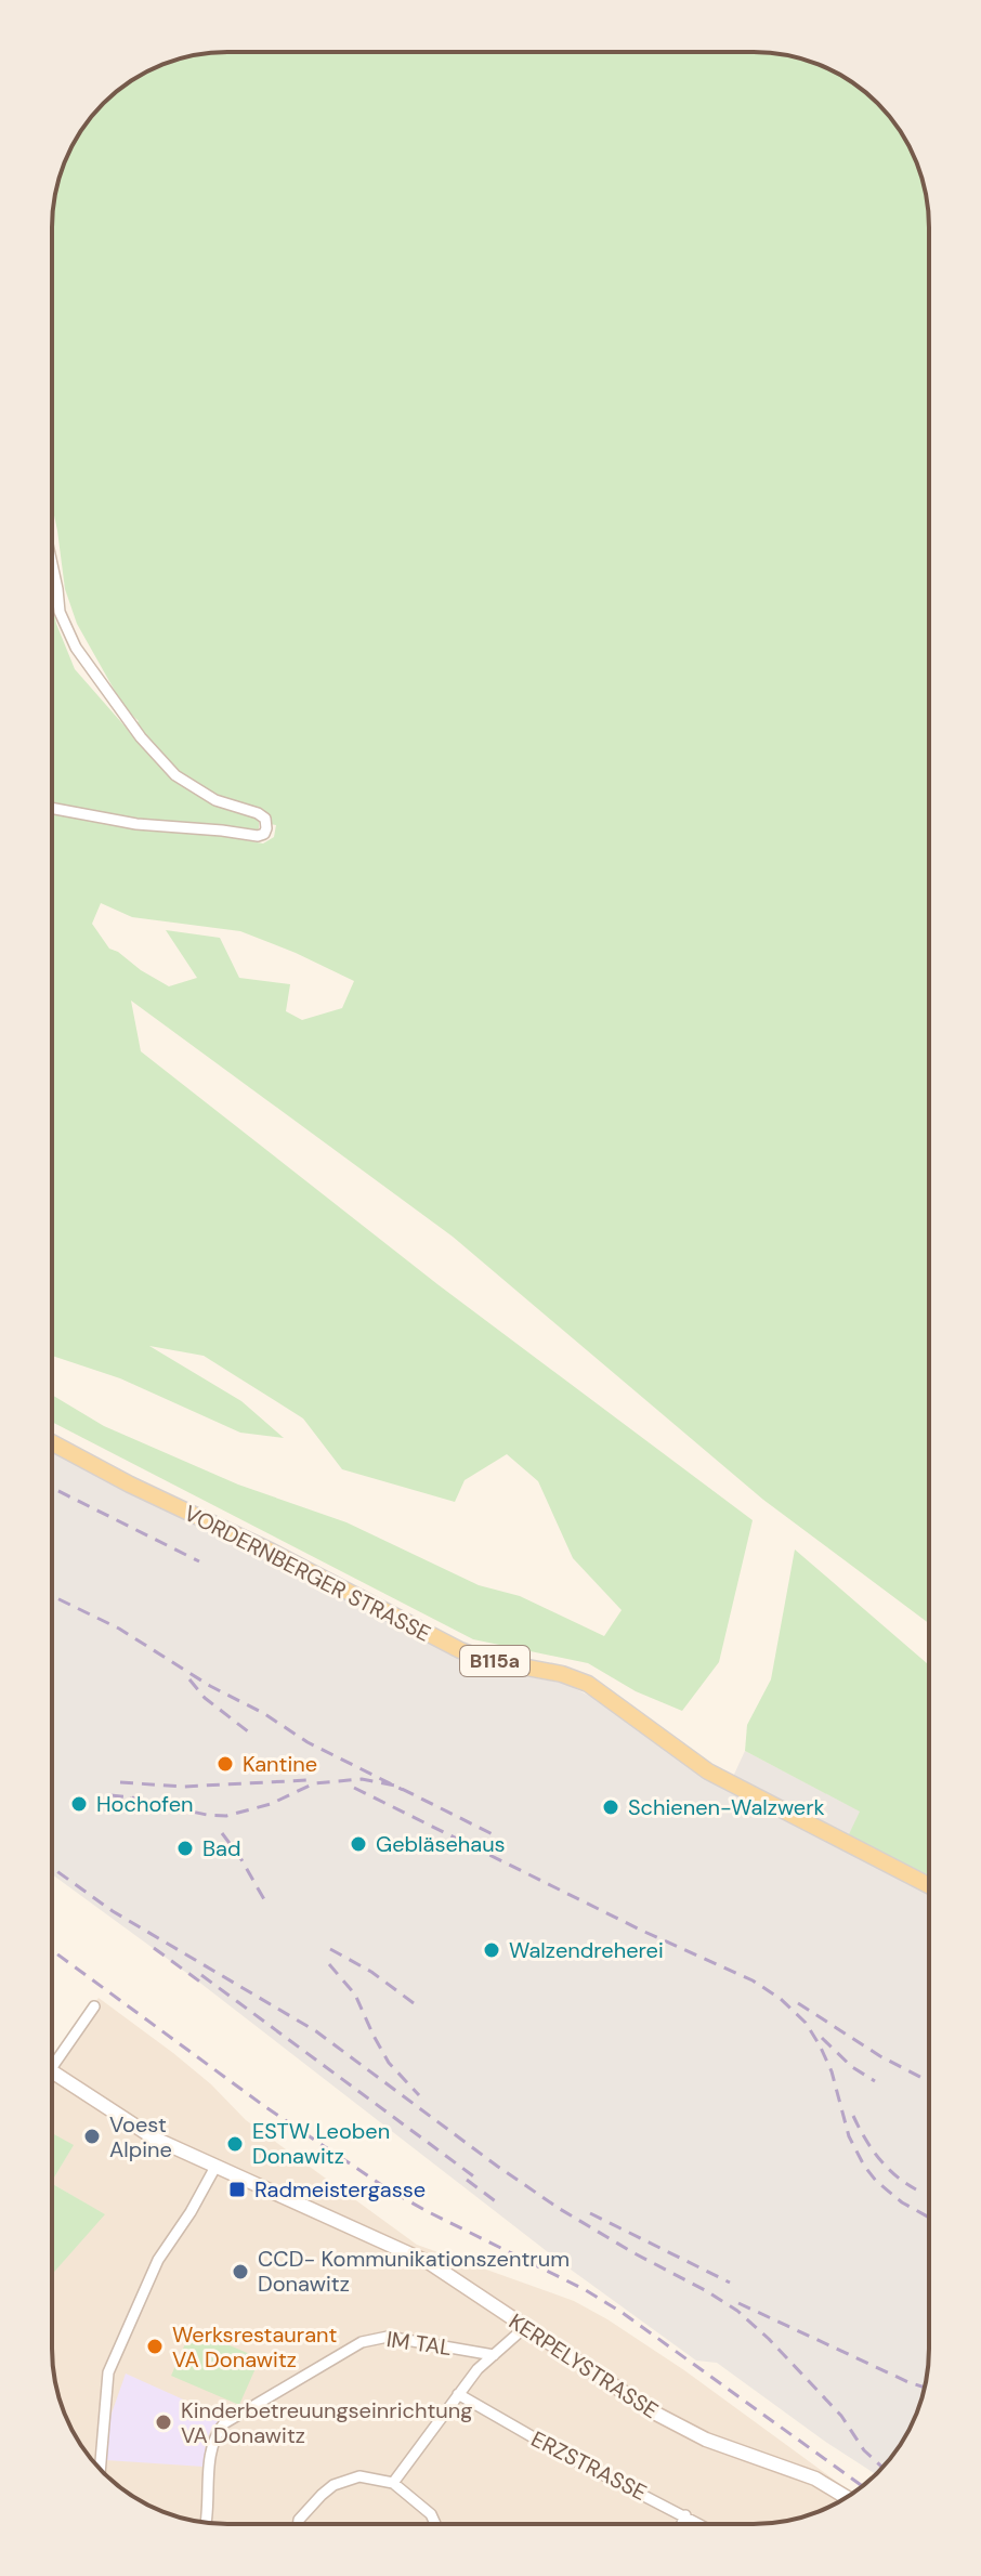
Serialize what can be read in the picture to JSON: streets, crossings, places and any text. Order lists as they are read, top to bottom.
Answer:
{
  "streets": {
    "main road": ["VORDERNBERGER STRASSE", "B115a", "KERPELYSTRASSE"],
    "street": ["IM TAL", "ERZSTRASSE"]
  },
  "places": {
    "other": [
      "Kantine",
      "Hochofen",
      "Schienen-Walzwerk",
      "Gebläsehaus",
      "Bad",
      "Walzendreherei",
      "Voest Alpine",
      "ESTW Leoben Donawitz",
      "CCD- Kommunikationszentrum Donawitz",
      "Werksrestaurant VA Donawitz",
      "Kinderbetreuungseinrichtung VA Donawitz"
    ],
    "transit": ["Radmeistergasse"]
  }
}
